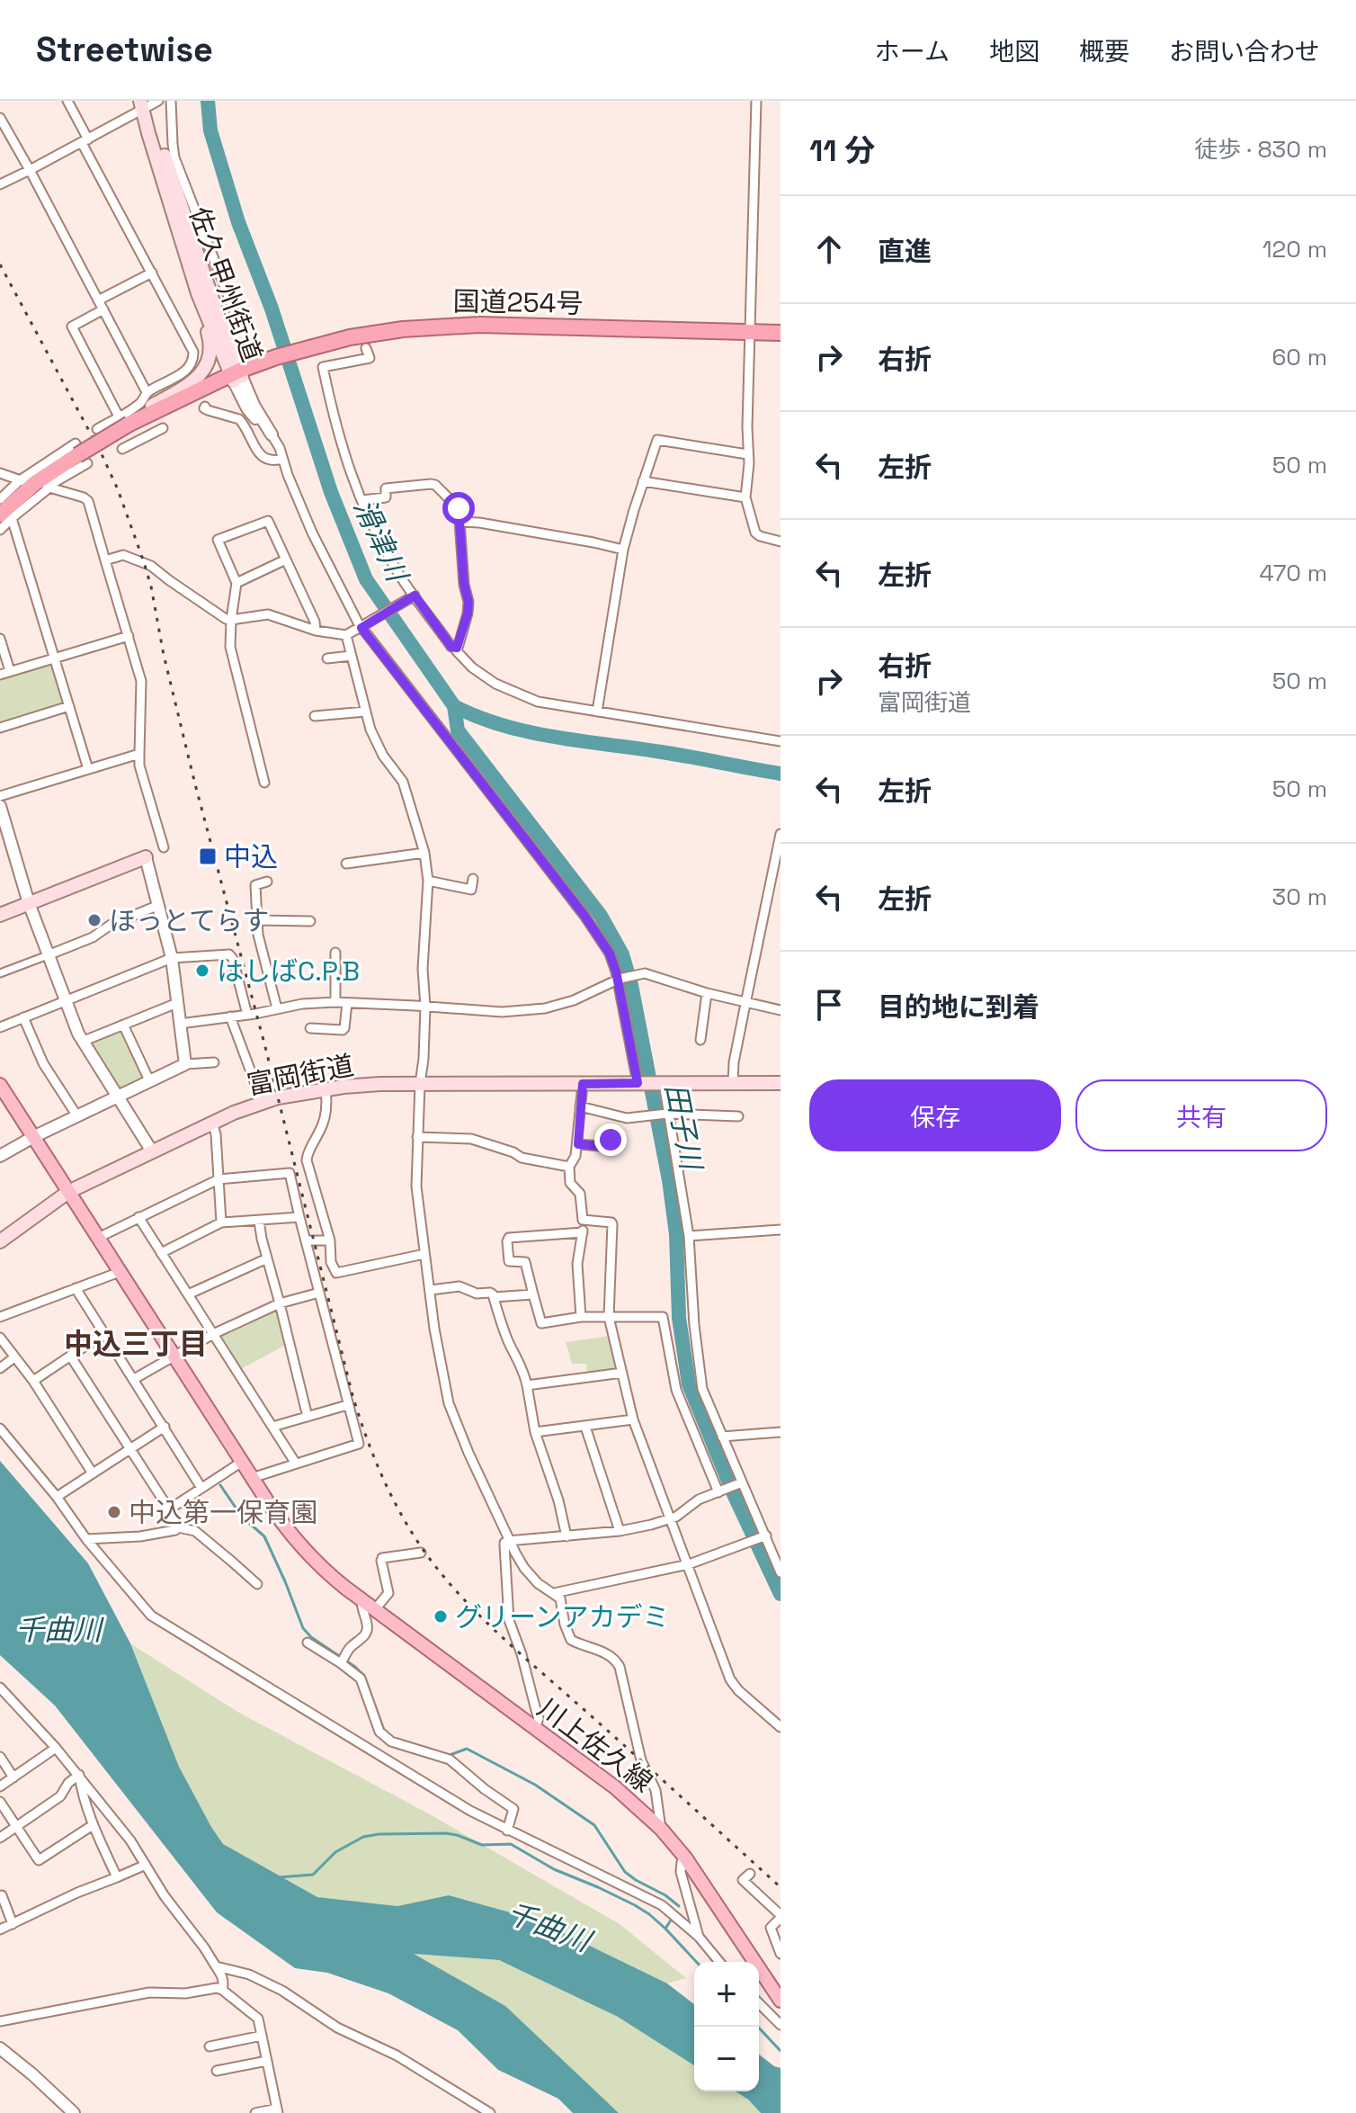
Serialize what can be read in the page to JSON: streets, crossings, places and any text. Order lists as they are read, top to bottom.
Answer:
{
  "streets": {
    "highway": ["佐久甲州街道", "国道254号"],
    "main road": ["富岡街道", "川上佐久線"]
  },
  "crossings": [
    ["佐久甲州街道", "国道254号"],
    ["富岡街道", "川上佐久線"]
  ],
  "districts": ["中込三丁目"],
  "water": ["滑津川", "田子川", "千曲川"],
  "places": {
    "transit": ["中込"],
    "other": [
      "ほっとてらす",
      "はしばC.P.B",
      "中込第一保育園",
      "グリーンアカデミ"
    ]
  },
  "page": {
    "header": "Streetwise",
    "nav": [
      "ホーム",
      "地図",
      "概要",
      "お問い合わせ"
    ],
    "heading": ["11 分", "徒歩 · 830 m"],
    "list": [
      ["直進", "120 m"],
      ["右折", "60 m"],
      ["左折", "50 m"],
      ["左折", "470 m"],
      ["右折", "富岡街道", "50 m"],
      ["左折", "50 m"],
      ["左折", "30 m"],
      "目的地に到着"
    ],
    "buttons": ["保存", "共有"],
    "map_buttons": ["+", "−"]
  }
}
